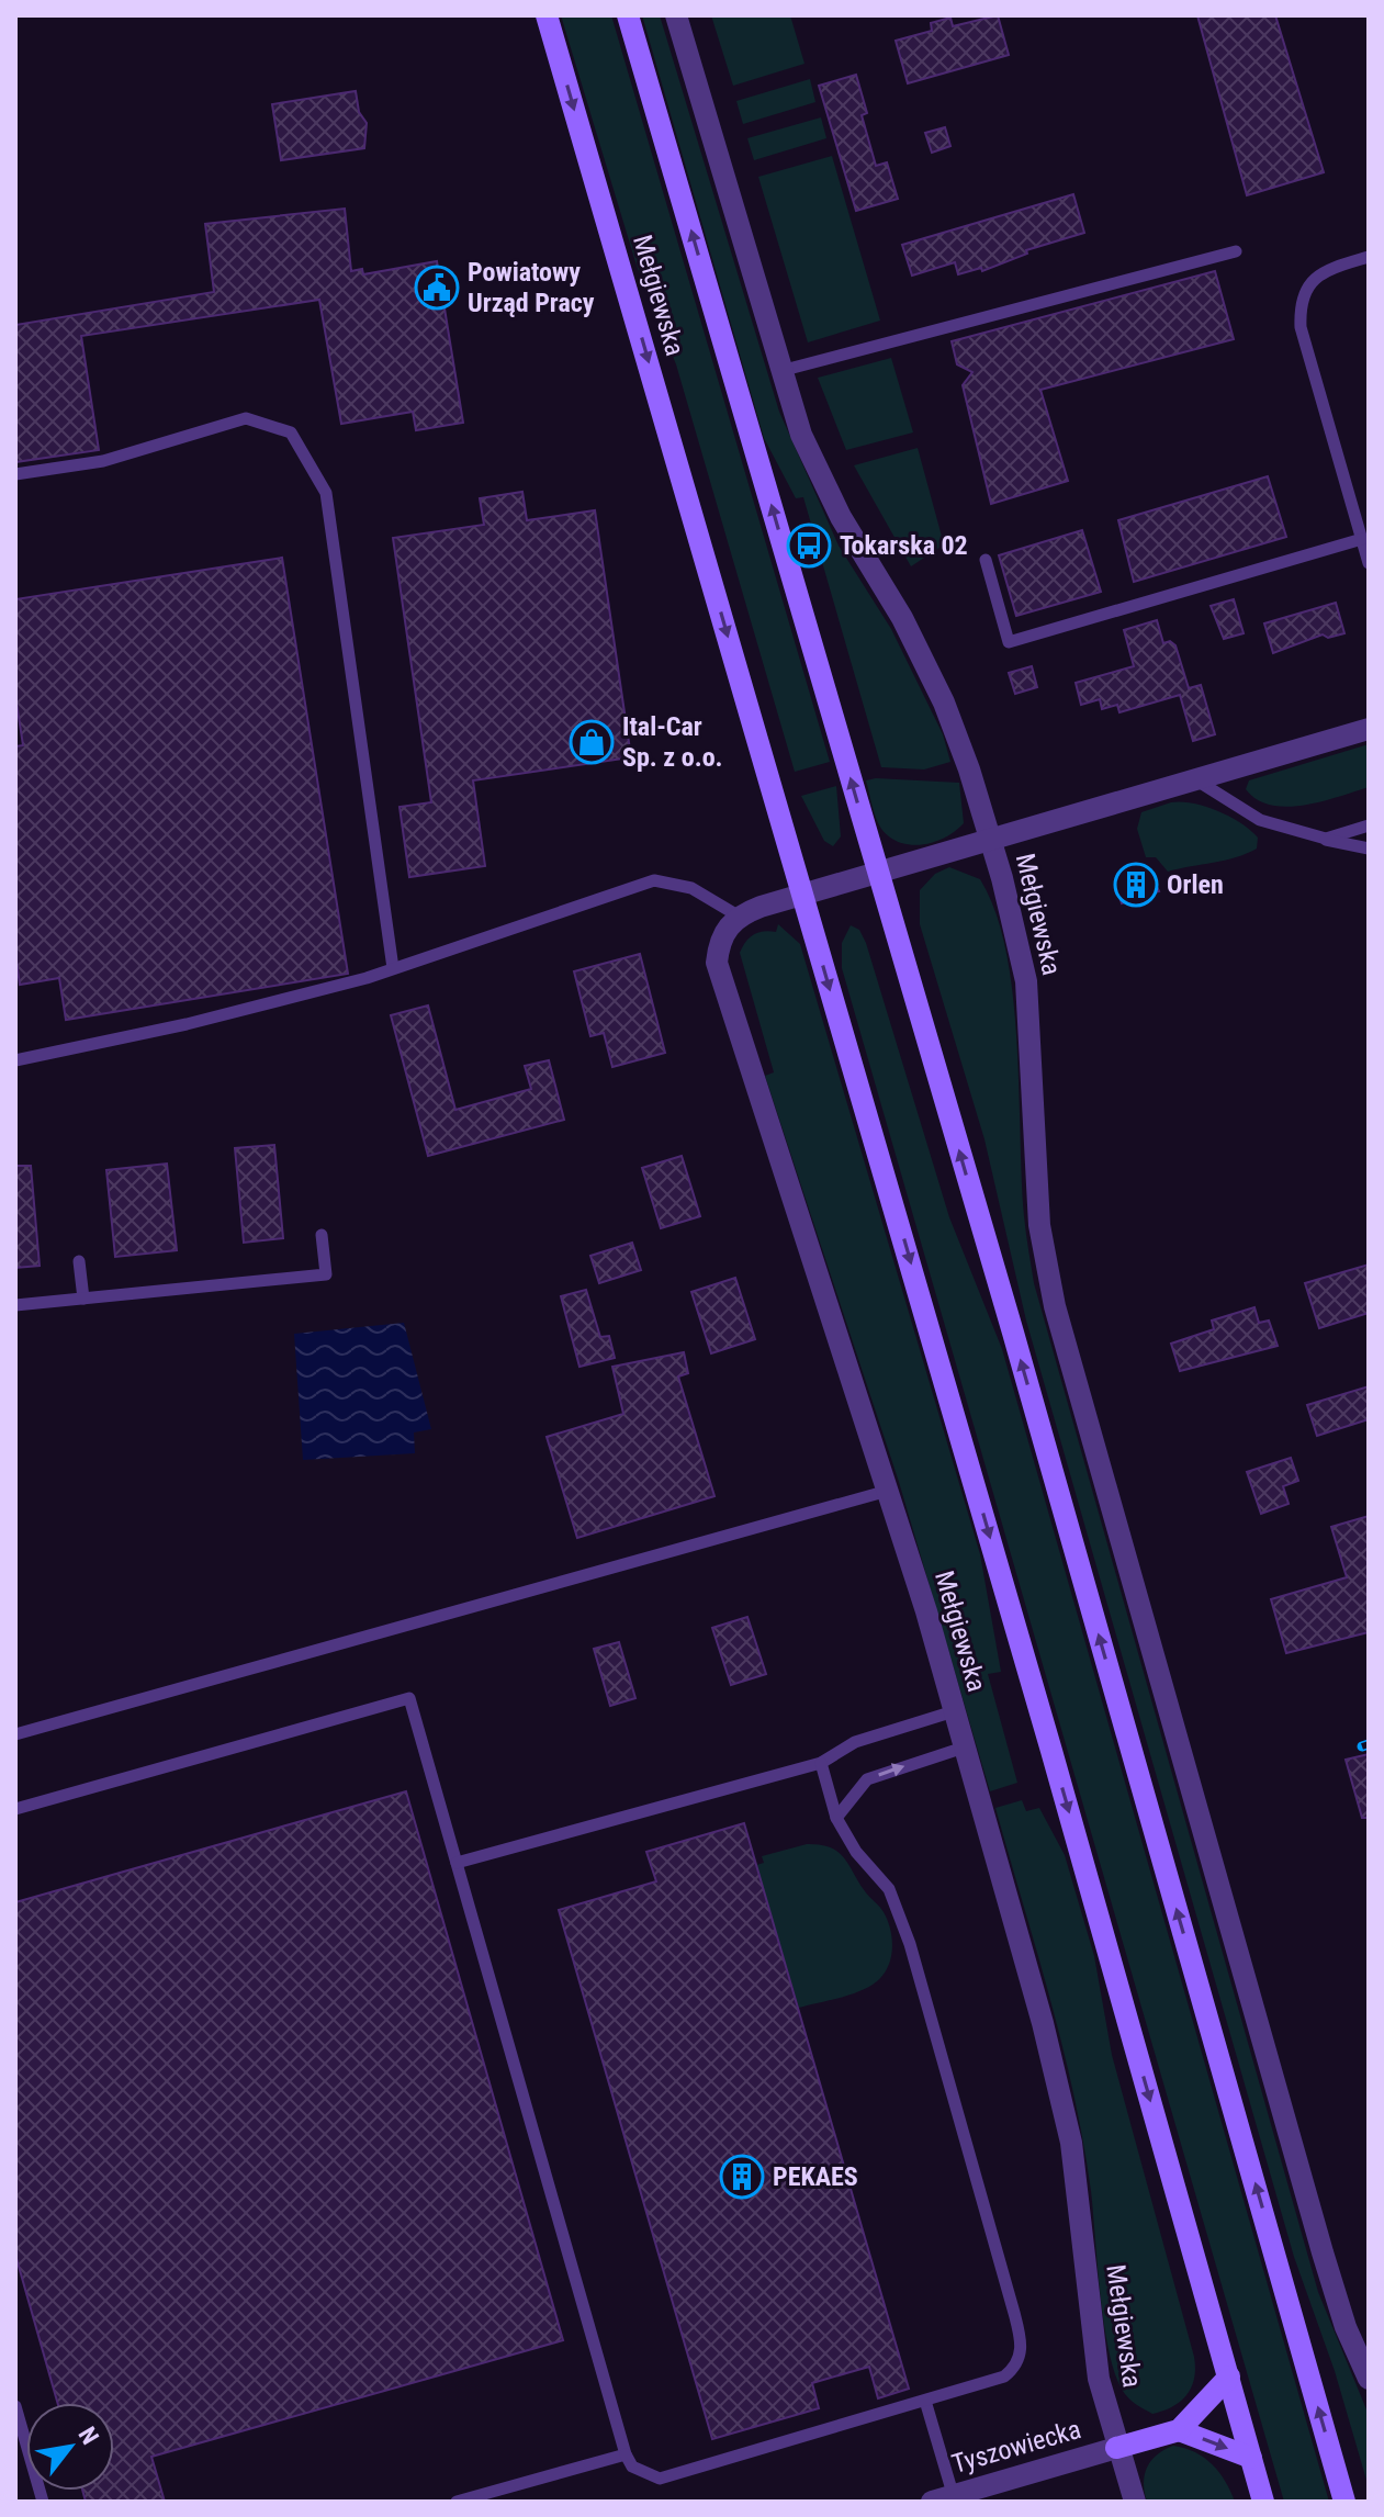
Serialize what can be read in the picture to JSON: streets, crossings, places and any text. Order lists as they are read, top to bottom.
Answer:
{
  "streets": {
    "main road": ["Mełgiewska"],
    "street": ["Tyszowiecka"]
  },
  "crossings": [
    ["Mełgiewska", "Tyszowiecka"]
  ],
  "places": {
    "public building": ["Powiatowy Urząd Pracy"],
    "bus stop": ["Tokarska 02"],
    "shop": ["Ital-Car Sp. z o.o."],
    "building": ["Orlen", "PEKAES"]
  },
  "north": "top right"
}
